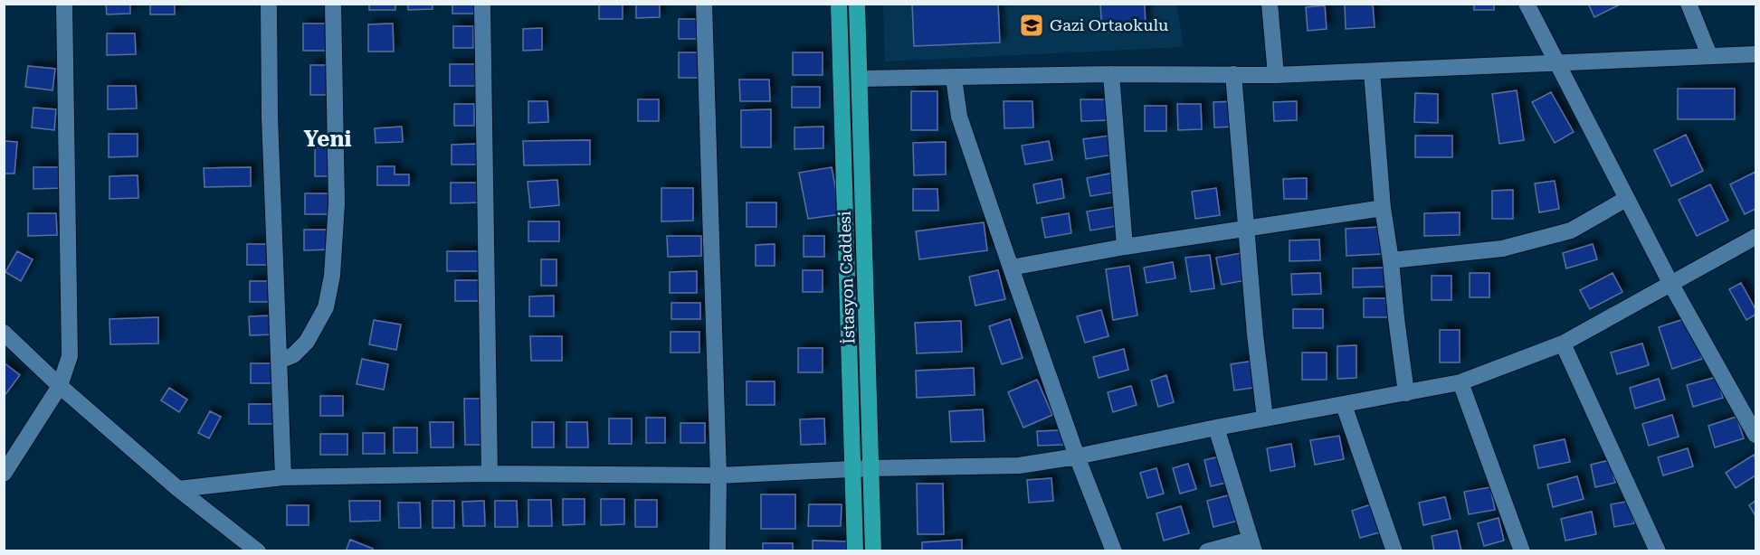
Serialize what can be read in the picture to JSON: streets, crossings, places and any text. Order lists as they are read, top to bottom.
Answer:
{
  "streets": {
    "main road": ["İstasyon Caddesi"]
  },
  "districts": ["Yeni"],
  "places": {
    "school or university": ["Gazi Ortaokulu"]
  }
}
